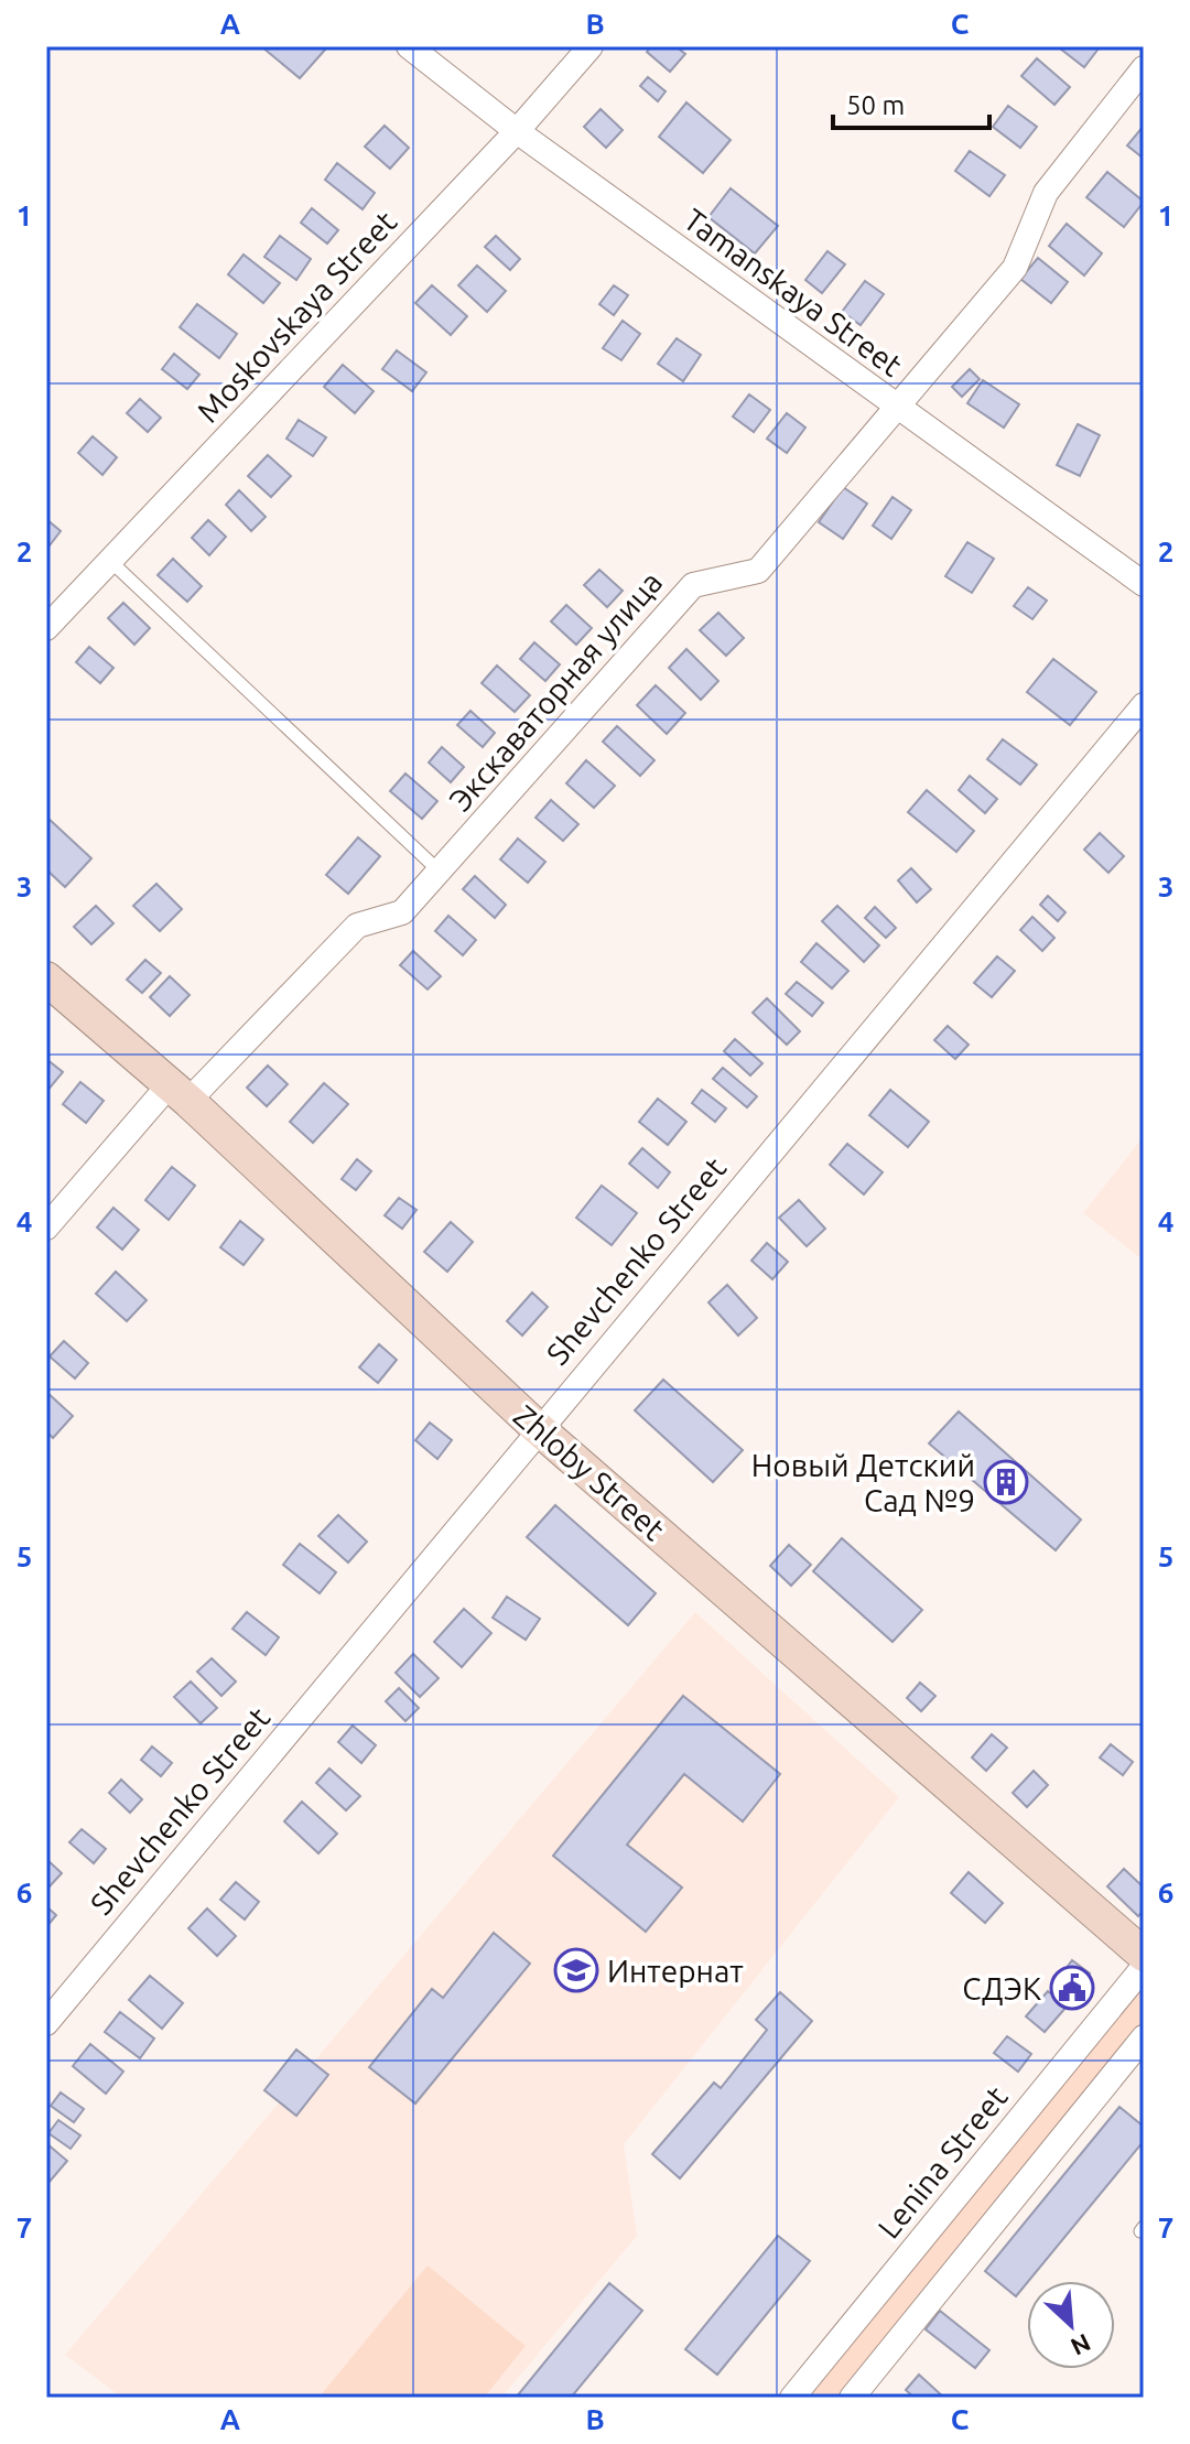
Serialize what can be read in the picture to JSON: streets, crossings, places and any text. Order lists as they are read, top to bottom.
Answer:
{
  "streets": {
    "street": [
      "Tamanskaya Street",
      "Moskovskaya Street",
      "Экскаваторная улица",
      "Shevchenko Street",
      "Zhloby Street",
      "Lenina Street"
    ]
  },
  "crossings": [
    ["Tamanskaya Street", "Moskovskaya Street"],
    ["Tamanskaya Street", "Экскаваторная улица"],
    ["Экскаваторная улица", "Zhloby Street"],
    ["Shevchenko Street", "Zhloby Street"]
  ],
  "places": {
    "building": ["Новый Детский Сад №9"],
    "school or university": ["Интернат"],
    "public building": ["СДЭК"]
  },
  "scale_bar": "50 m",
  "north": "bottom right",
  "grid": {
    "columns": ["A", "B", "C"],
    "rows": [
      "1",
      "2",
      "3",
      "4",
      "5",
      "6",
      "7"
    ]
  }
}
